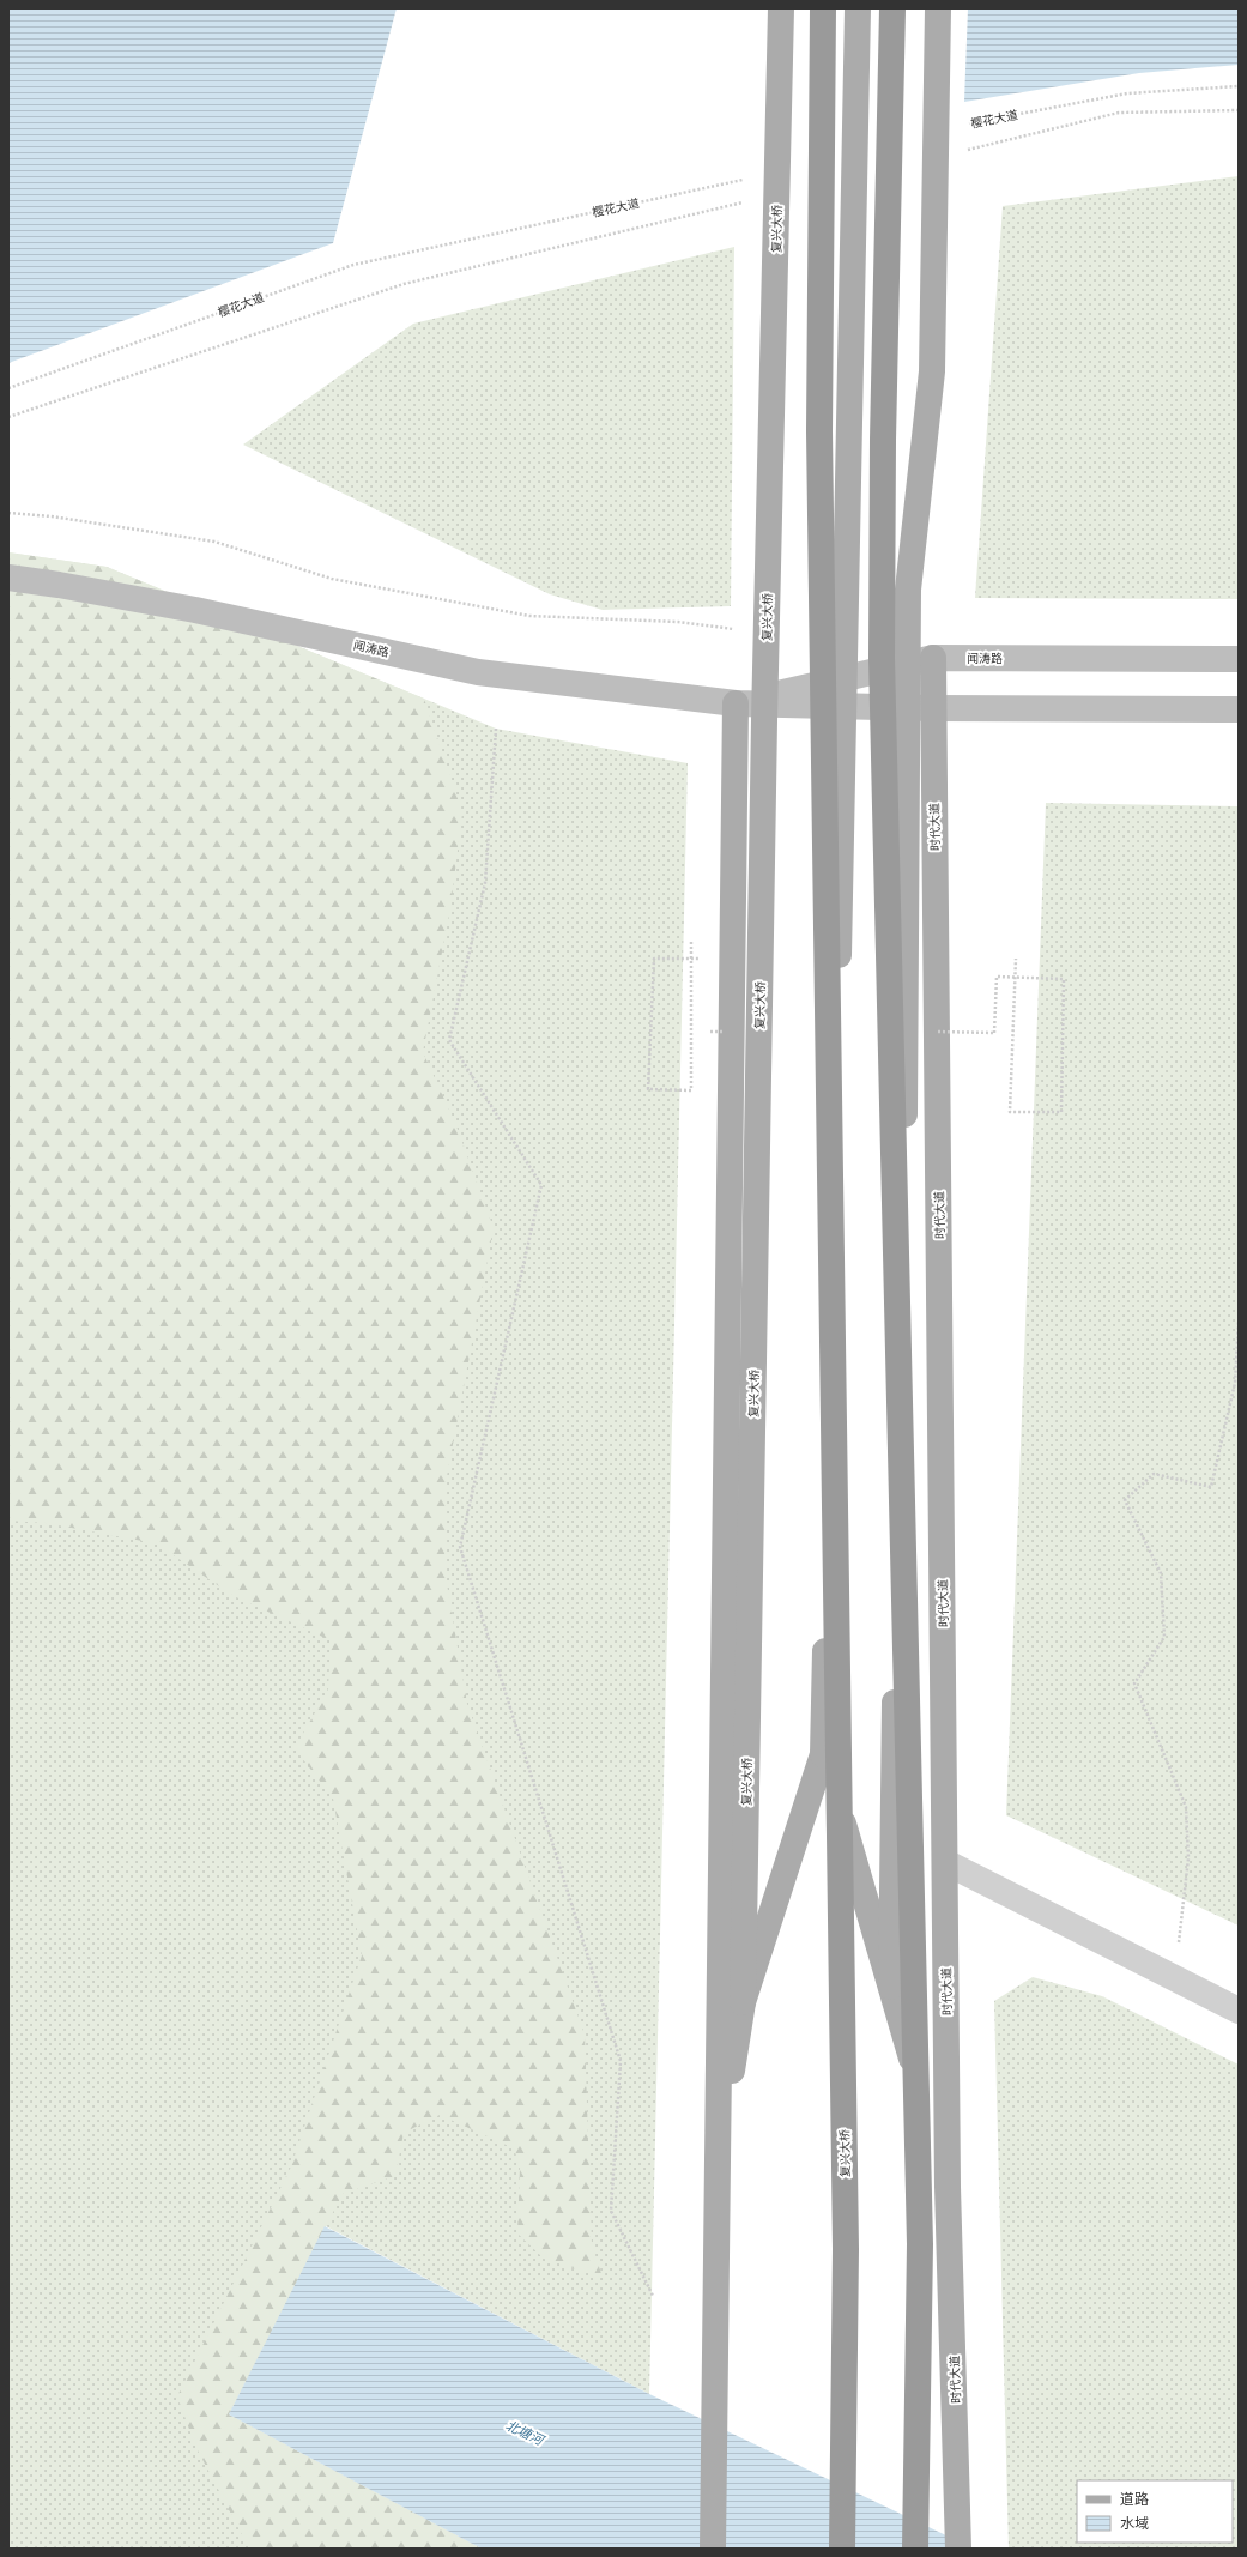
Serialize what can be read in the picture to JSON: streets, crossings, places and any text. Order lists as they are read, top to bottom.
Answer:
{
  "streets": {
    "highway": ["复兴大桥"],
    "main road": ["闻涛路", "时代大道"],
    "path": ["樱花大道"]
  },
  "crossings": [
    ["闻涛路", "时代大道"]
  ],
  "water": ["北塘河"],
  "legend": ["道路", "水域"]
}
